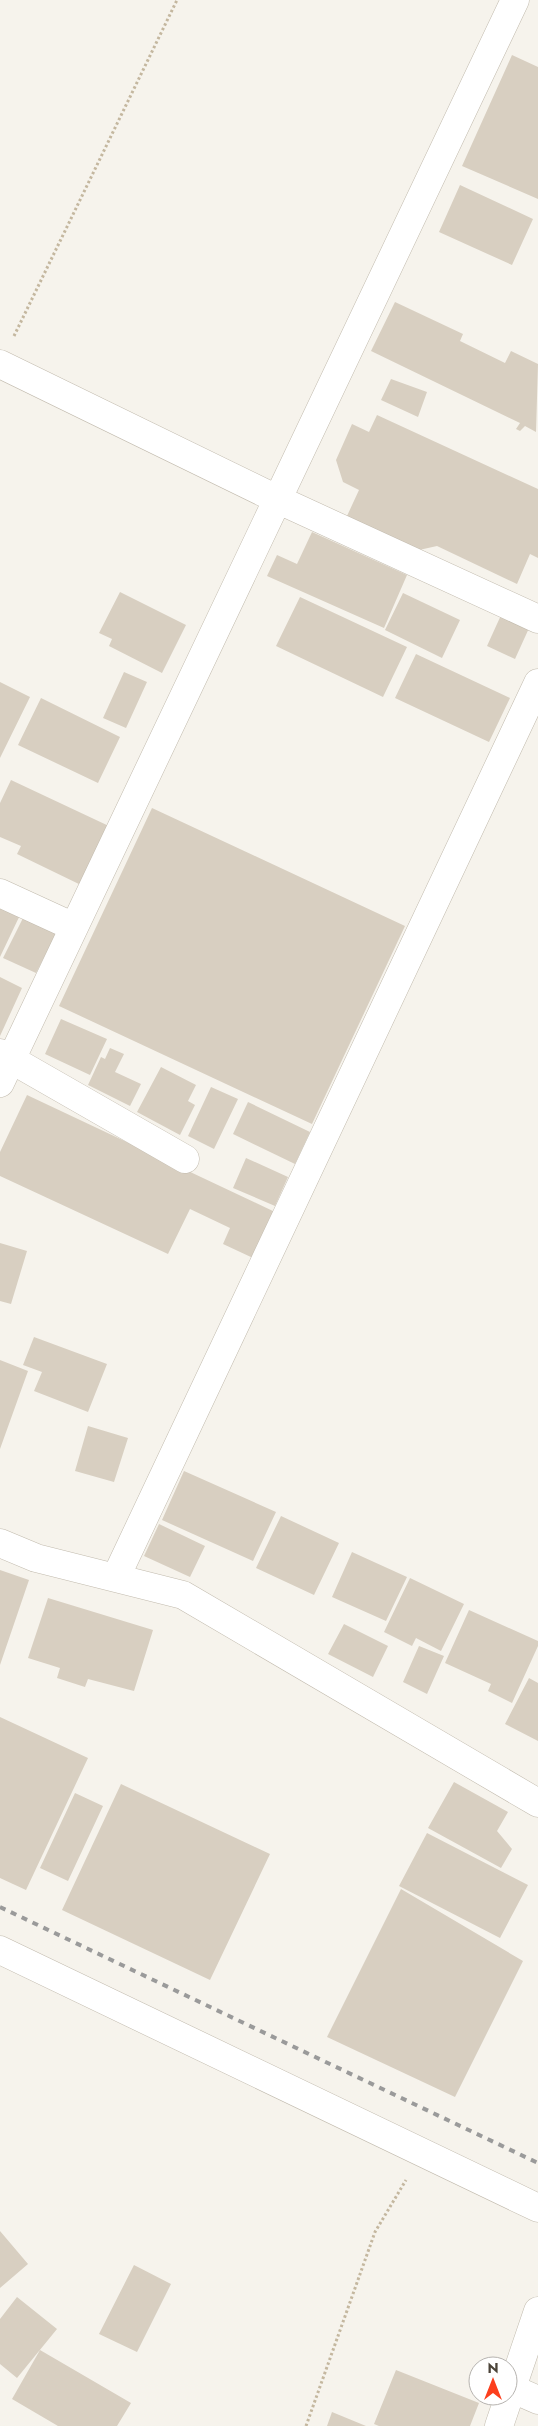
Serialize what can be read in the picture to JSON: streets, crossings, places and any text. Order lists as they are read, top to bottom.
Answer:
{
  "north": "top"
}
